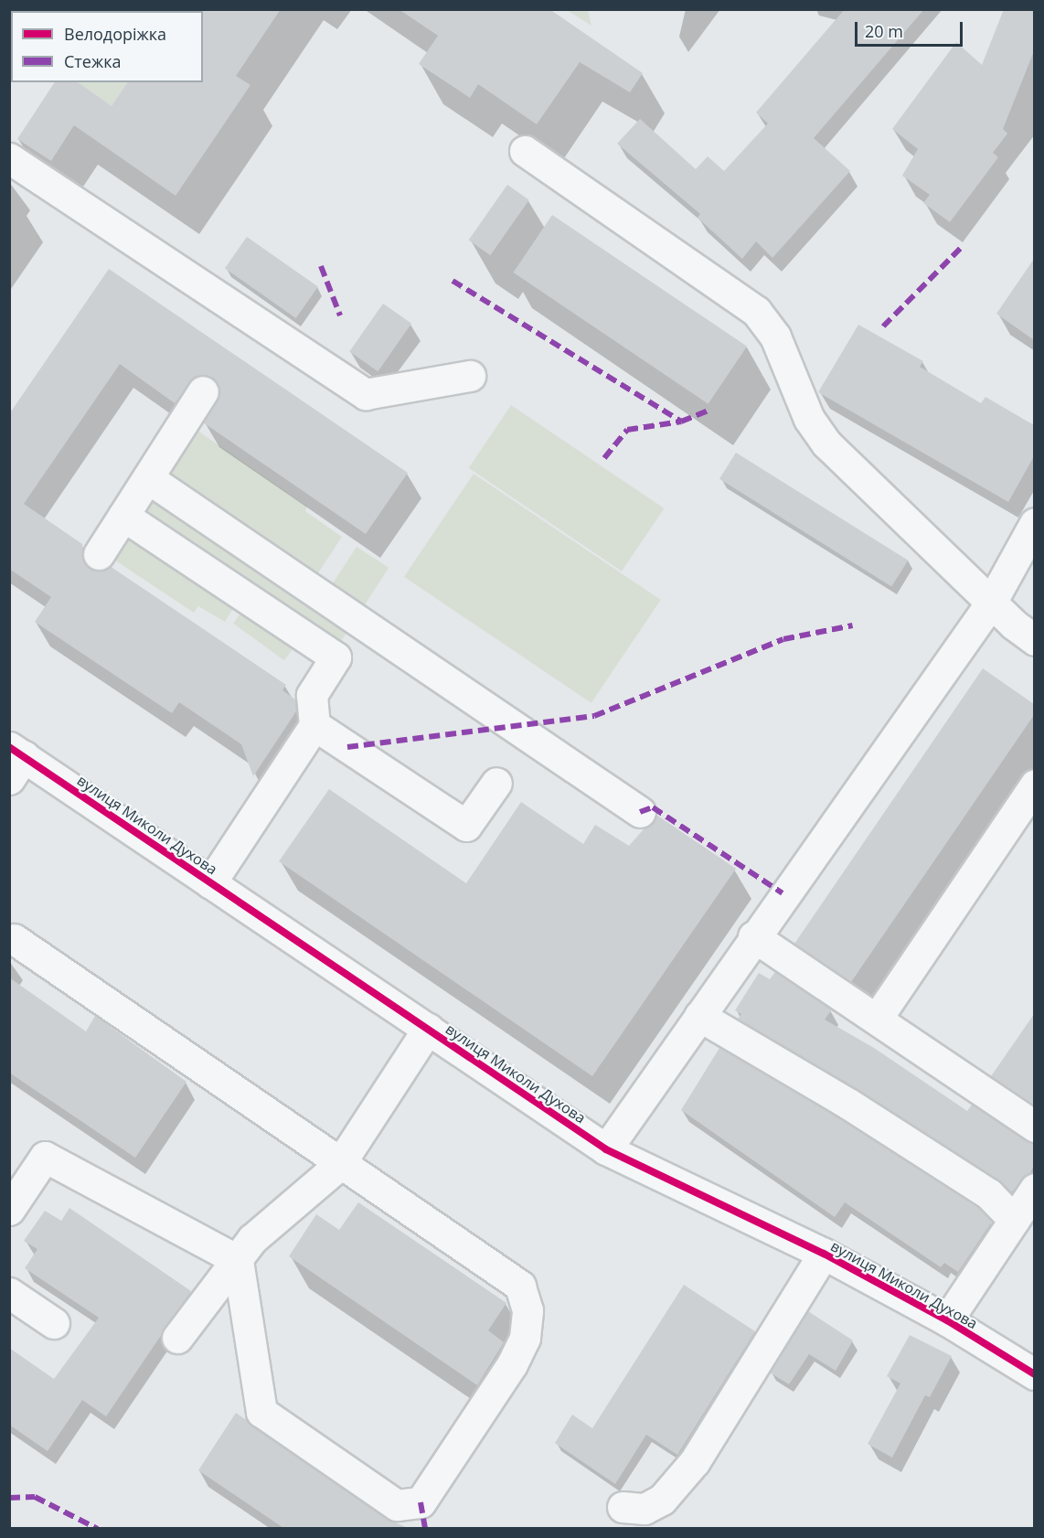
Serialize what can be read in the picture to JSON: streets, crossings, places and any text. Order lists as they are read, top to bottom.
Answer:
{
  "streets": {
    "street": ["вулиця Миколи Духова"]
  },
  "legend": ["Велодоріжка", "Стежка"],
  "scale_bar": "20 m"
}
